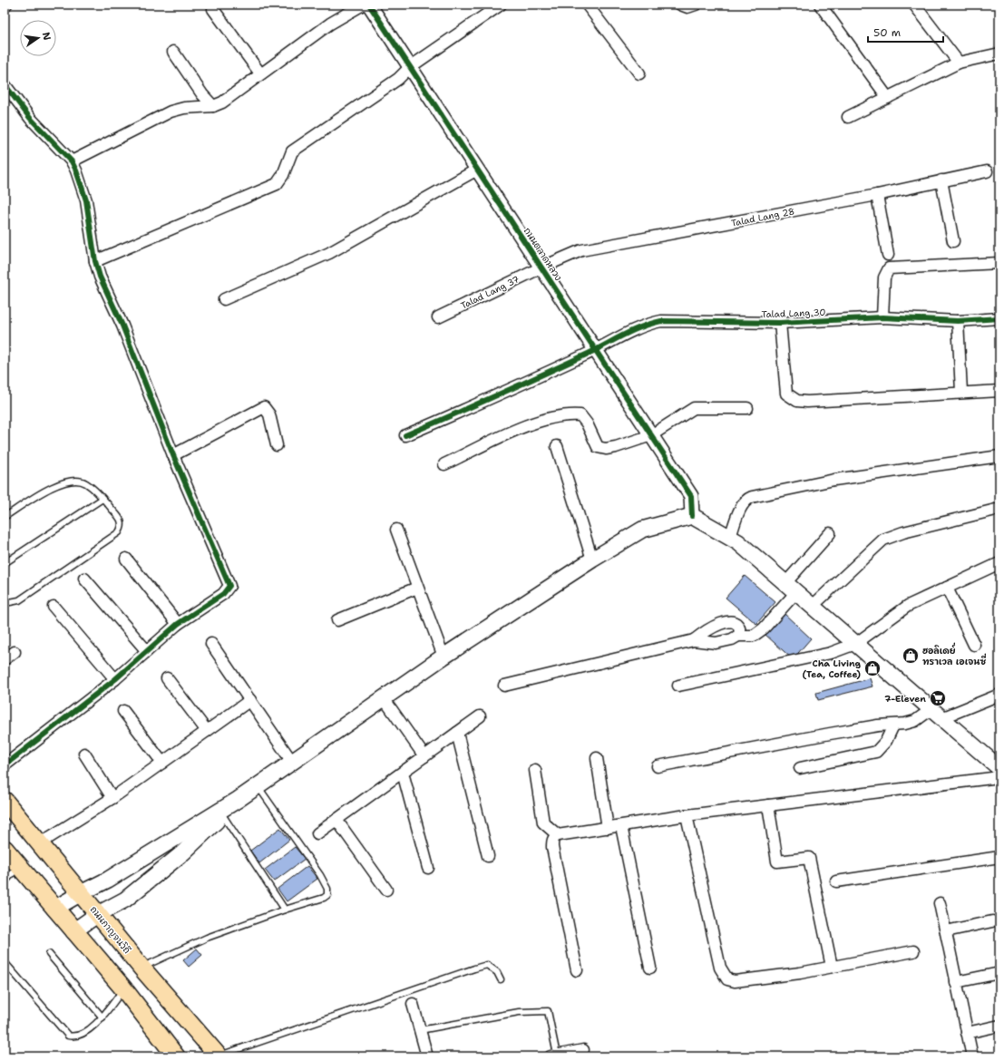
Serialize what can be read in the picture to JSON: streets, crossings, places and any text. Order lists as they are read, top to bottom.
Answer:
{
  "streets": {
    "main road": ["ถนนกาญจนวิถี"],
    "street": [
      "Talad Lang 28",
      "ถนนตลาดหลวง",
      "Talad Lang 37",
      "Talad Lang 30"
    ]
  },
  "crossings": [
    ["Talad Lang 28", "ถนนตลาดหลวง"],
    ["Talad Lang 28", "Talad Lang 37"],
    ["ถนนตลาดหลวง", "Talad Lang 37"],
    ["ถนนตลาดหลวง", "Talad Lang 30"]
  ],
  "places": {
    "shop": ["ฮอลิเดย์่ ทราเวล เอเจนซี่", "Cha Living (Tea, Coffee)"],
    "supermarket": ["7-Eleven"]
  },
  "scale_bar": "50 m",
  "north": "right"
}
